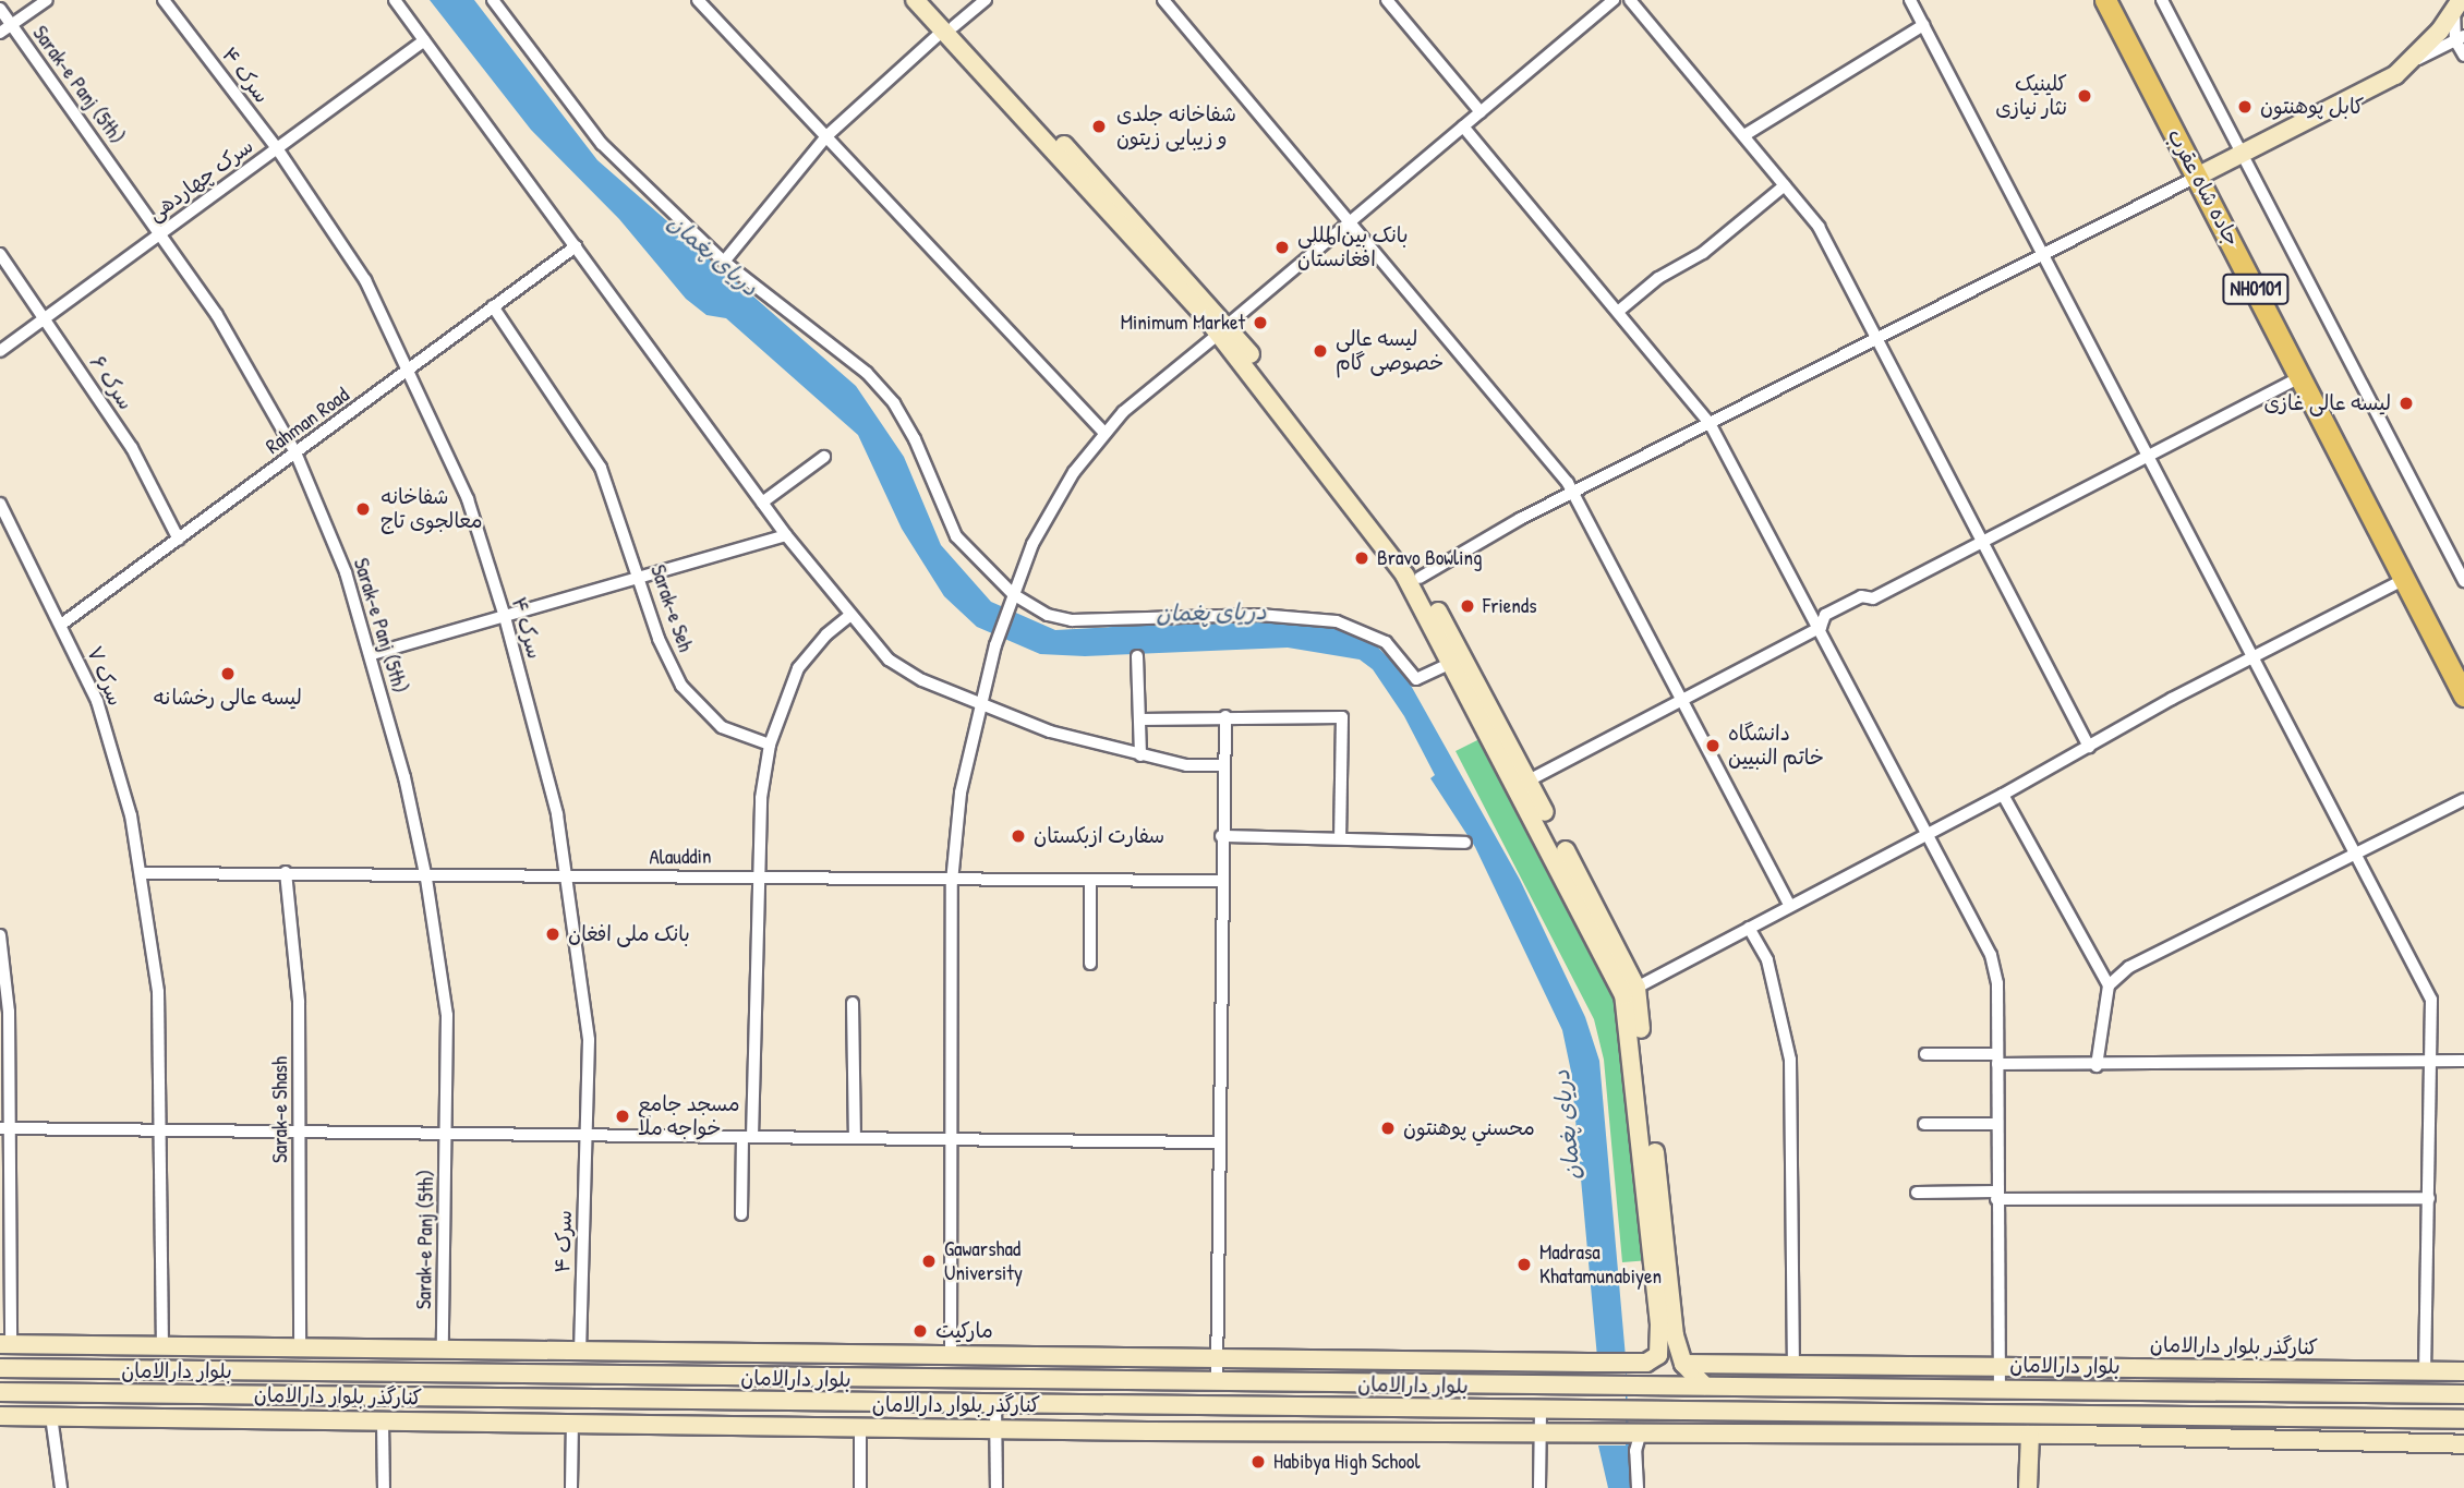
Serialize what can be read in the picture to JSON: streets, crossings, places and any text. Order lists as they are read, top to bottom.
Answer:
{
  "streets": {
    "highway": ["جاده شاه عقرب", "NH0101"],
    "main road": ["کنارگذر بلوار دارالامان", "بلوار دارالامان"],
    "street": [
      "سرک ۴",
      "Sarak-e Panj (5th)",
      "سرک چهاردهی",
      "سرک ۶",
      "Rahman Road",
      "Sarak-e Seh",
      "سرک ۷",
      "Alauddin",
      "Sarak-e Shash"
    ]
  },
  "crossings": [
    ["سرک ۴", "سرک چهاردهی"],
    ["سرک ۴", "Rahman Road"],
    ["سرک ۴", "Alauddin"],
    ["Sarak-e Panj (5th)", "سرک چهاردهی"],
    ["Sarak-e Panj (5th)", "Rahman Road"],
    ["Sarak-e Panj (5th)", "Alauddin"],
    ["سرک چهاردهی", "سرک ۶"],
    ["جاده شاه عقرب", "NH0101"],
    ["سرک ۶", "Rahman Road"],
    ["Rahman Road", "Sarak-e Seh"],
    ["Rahman Road", "سرک ۷"],
    ["سرک ۷", "Alauddin"],
    ["Alauddin", "Sarak-e Shash"]
  ],
  "water": ["دریای پغمان"],
  "places": [
    "کلینیک نثار نیازی",
    "کابل پوهنتون",
    "شفاخانه جلدی و زیبایی زیتون",
    "بانک بین‌المللی افغانستان",
    "Minimum Market",
    "لیسه عالی خصوصی گام",
    "لیسه عالی غازی",
    "شفاخانه معالجوی تاج",
    "Bravo Bowling",
    "Friends",
    "لیسه عالی رخشانه",
    "دانشگاه خاتم النبیین",
    "سفارت ازبکستان",
    "بانک ملی افغان",
    "مسجد جامع خواجه ملا",
    "محسني پوهنتون",
    "Gawarshad University",
    "Madrasa Khatamunabiyen",
    "مارکیت",
    "Habibya High School"
  ]
}
